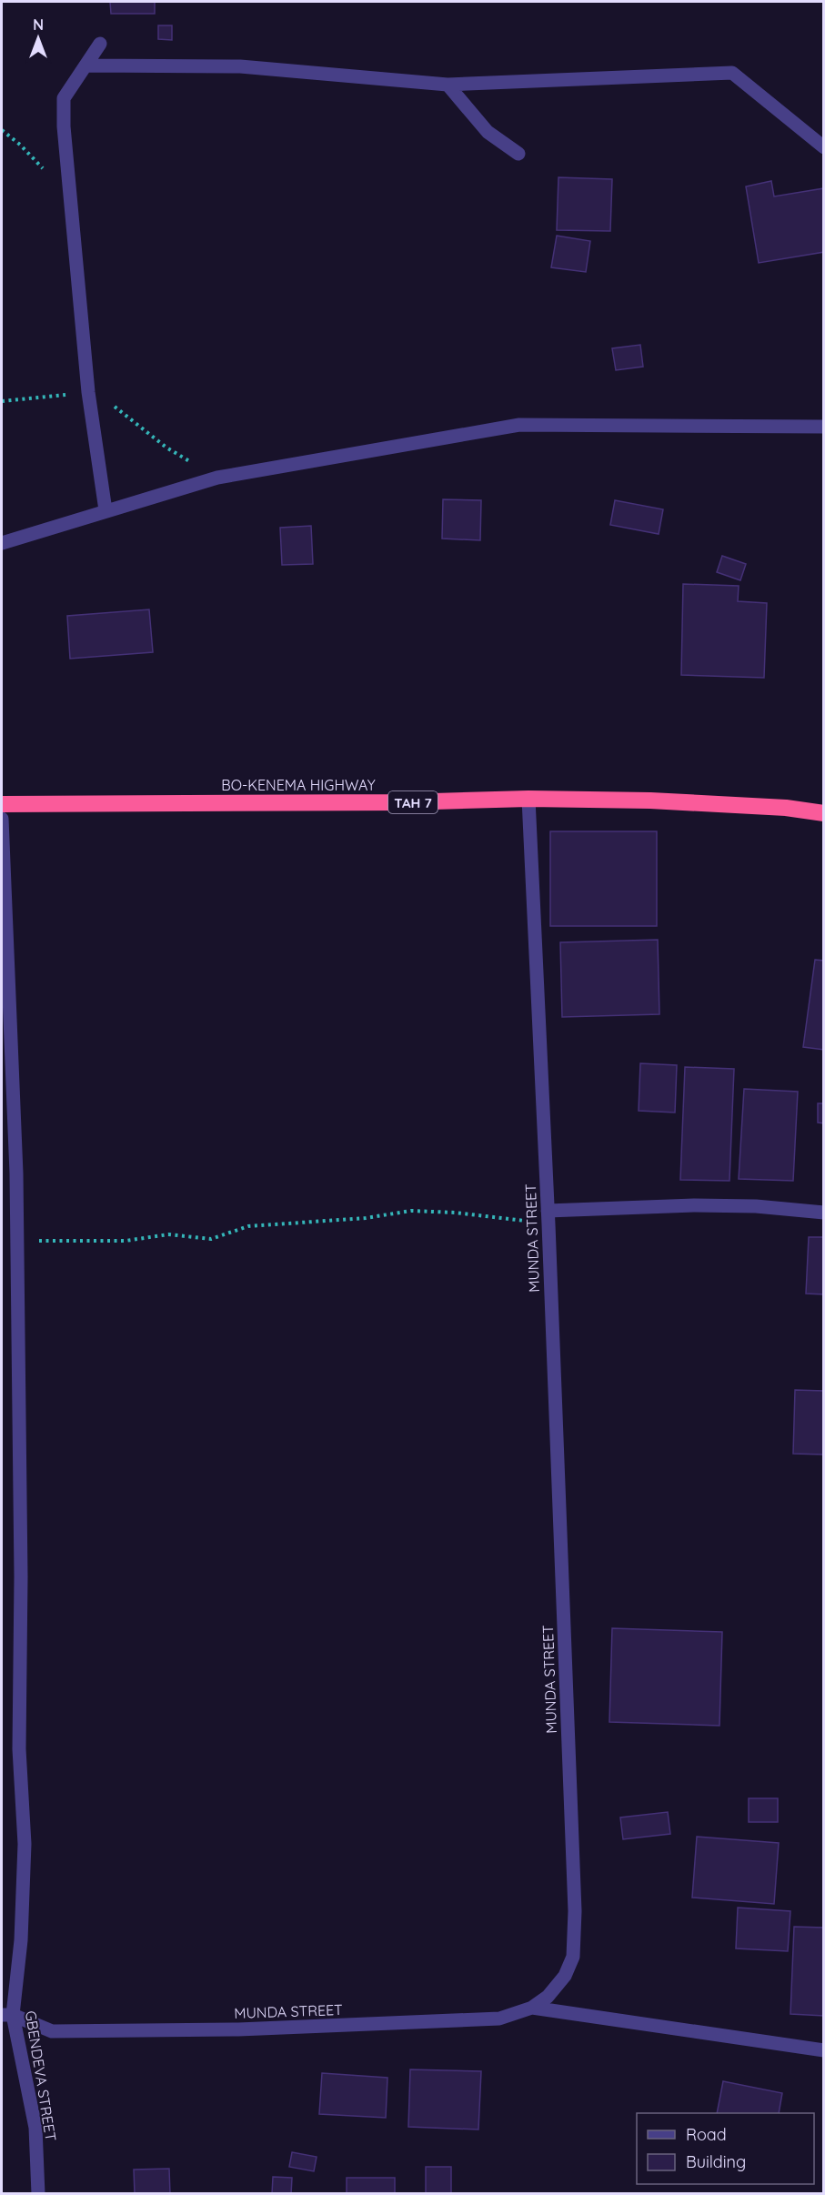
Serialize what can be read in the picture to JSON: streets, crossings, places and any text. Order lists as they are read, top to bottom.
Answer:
{
  "streets": {
    "highway": ["BO-KENEMA HIGHWAY", "TAH 7"],
    "street": ["MUNDA STREET", "GBENDEVA STREET"]
  },
  "crossings": [
    ["BO-KENEMA HIGHWAY", "MUNDA STREET"],
    ["MUNDA STREET", "GBENDEVA STREET"]
  ],
  "legend": ["Road", "Building"],
  "north": "top"
}
